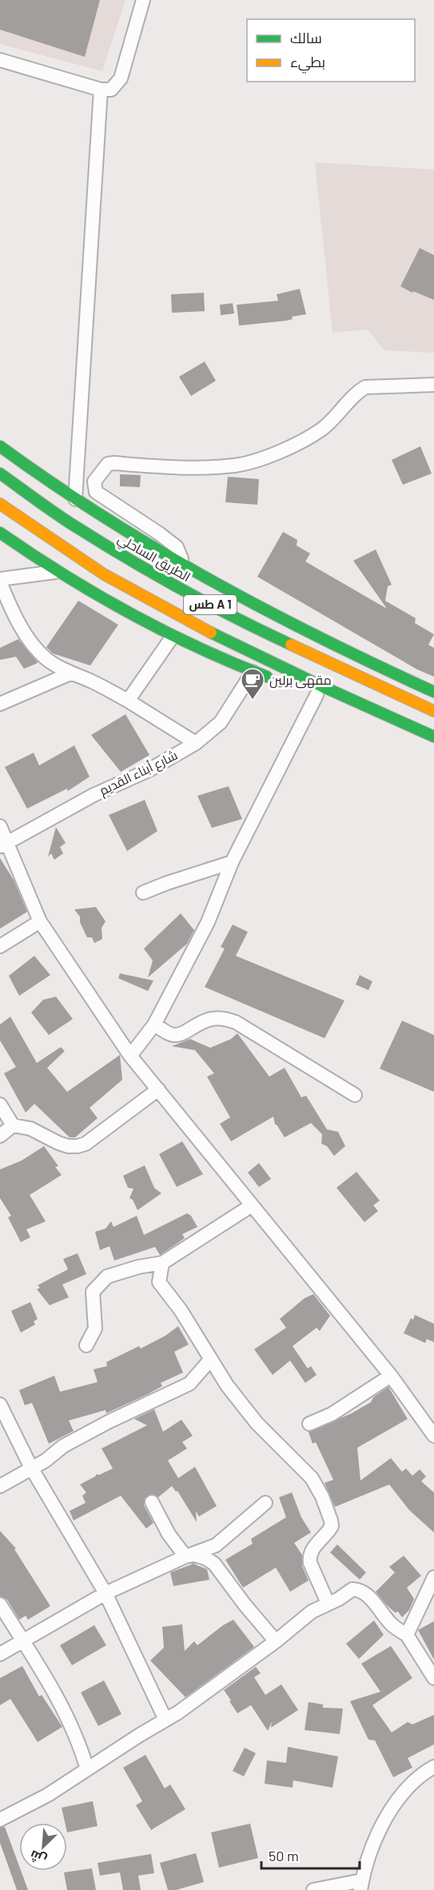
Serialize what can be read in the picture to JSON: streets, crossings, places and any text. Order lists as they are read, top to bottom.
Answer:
{
  "streets": {
    "highway": ["الطريق الساحلي", "طس A 1"],
    "street": ["شارع أبناء القديم"]
  },
  "places": {
    "cafe": ["مقهى برلين"]
  },
  "legend": ["سالك", "بطيء"],
  "scale_bar": "50 m",
  "north": "bottom left"
}
